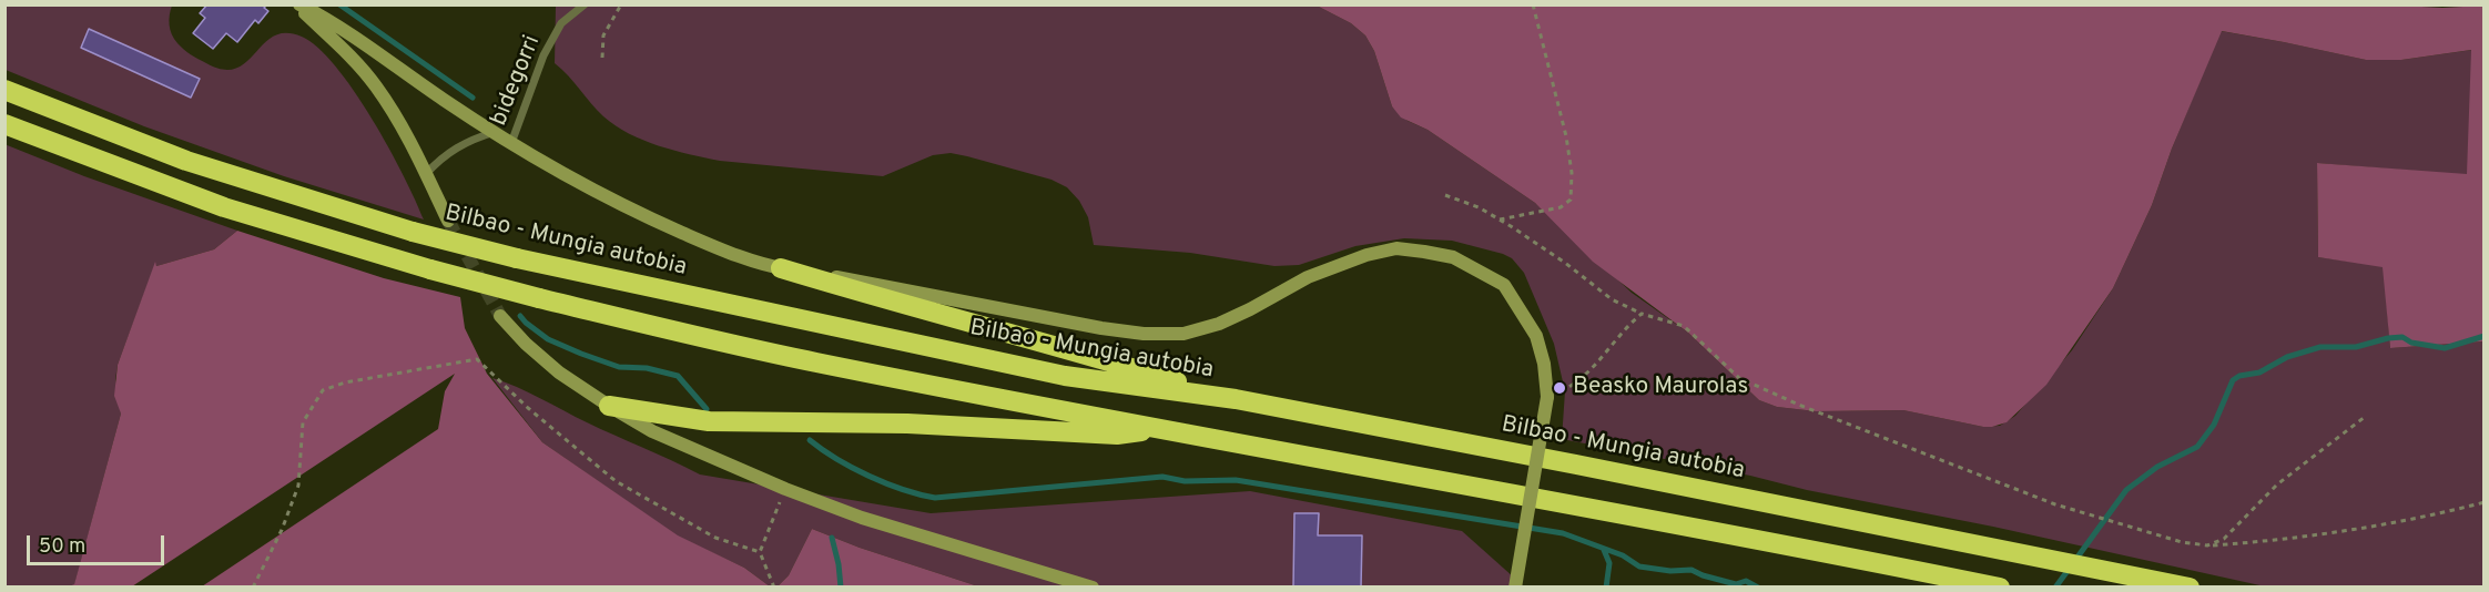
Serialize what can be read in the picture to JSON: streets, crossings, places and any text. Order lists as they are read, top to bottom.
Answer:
{
  "streets": {
    "highway": ["Bilbao - Mungia autobia"],
    "lane": ["bidegorri"]
  },
  "places": ["Beasko Maurolas"],
  "scale_bar": "50 m"
}
